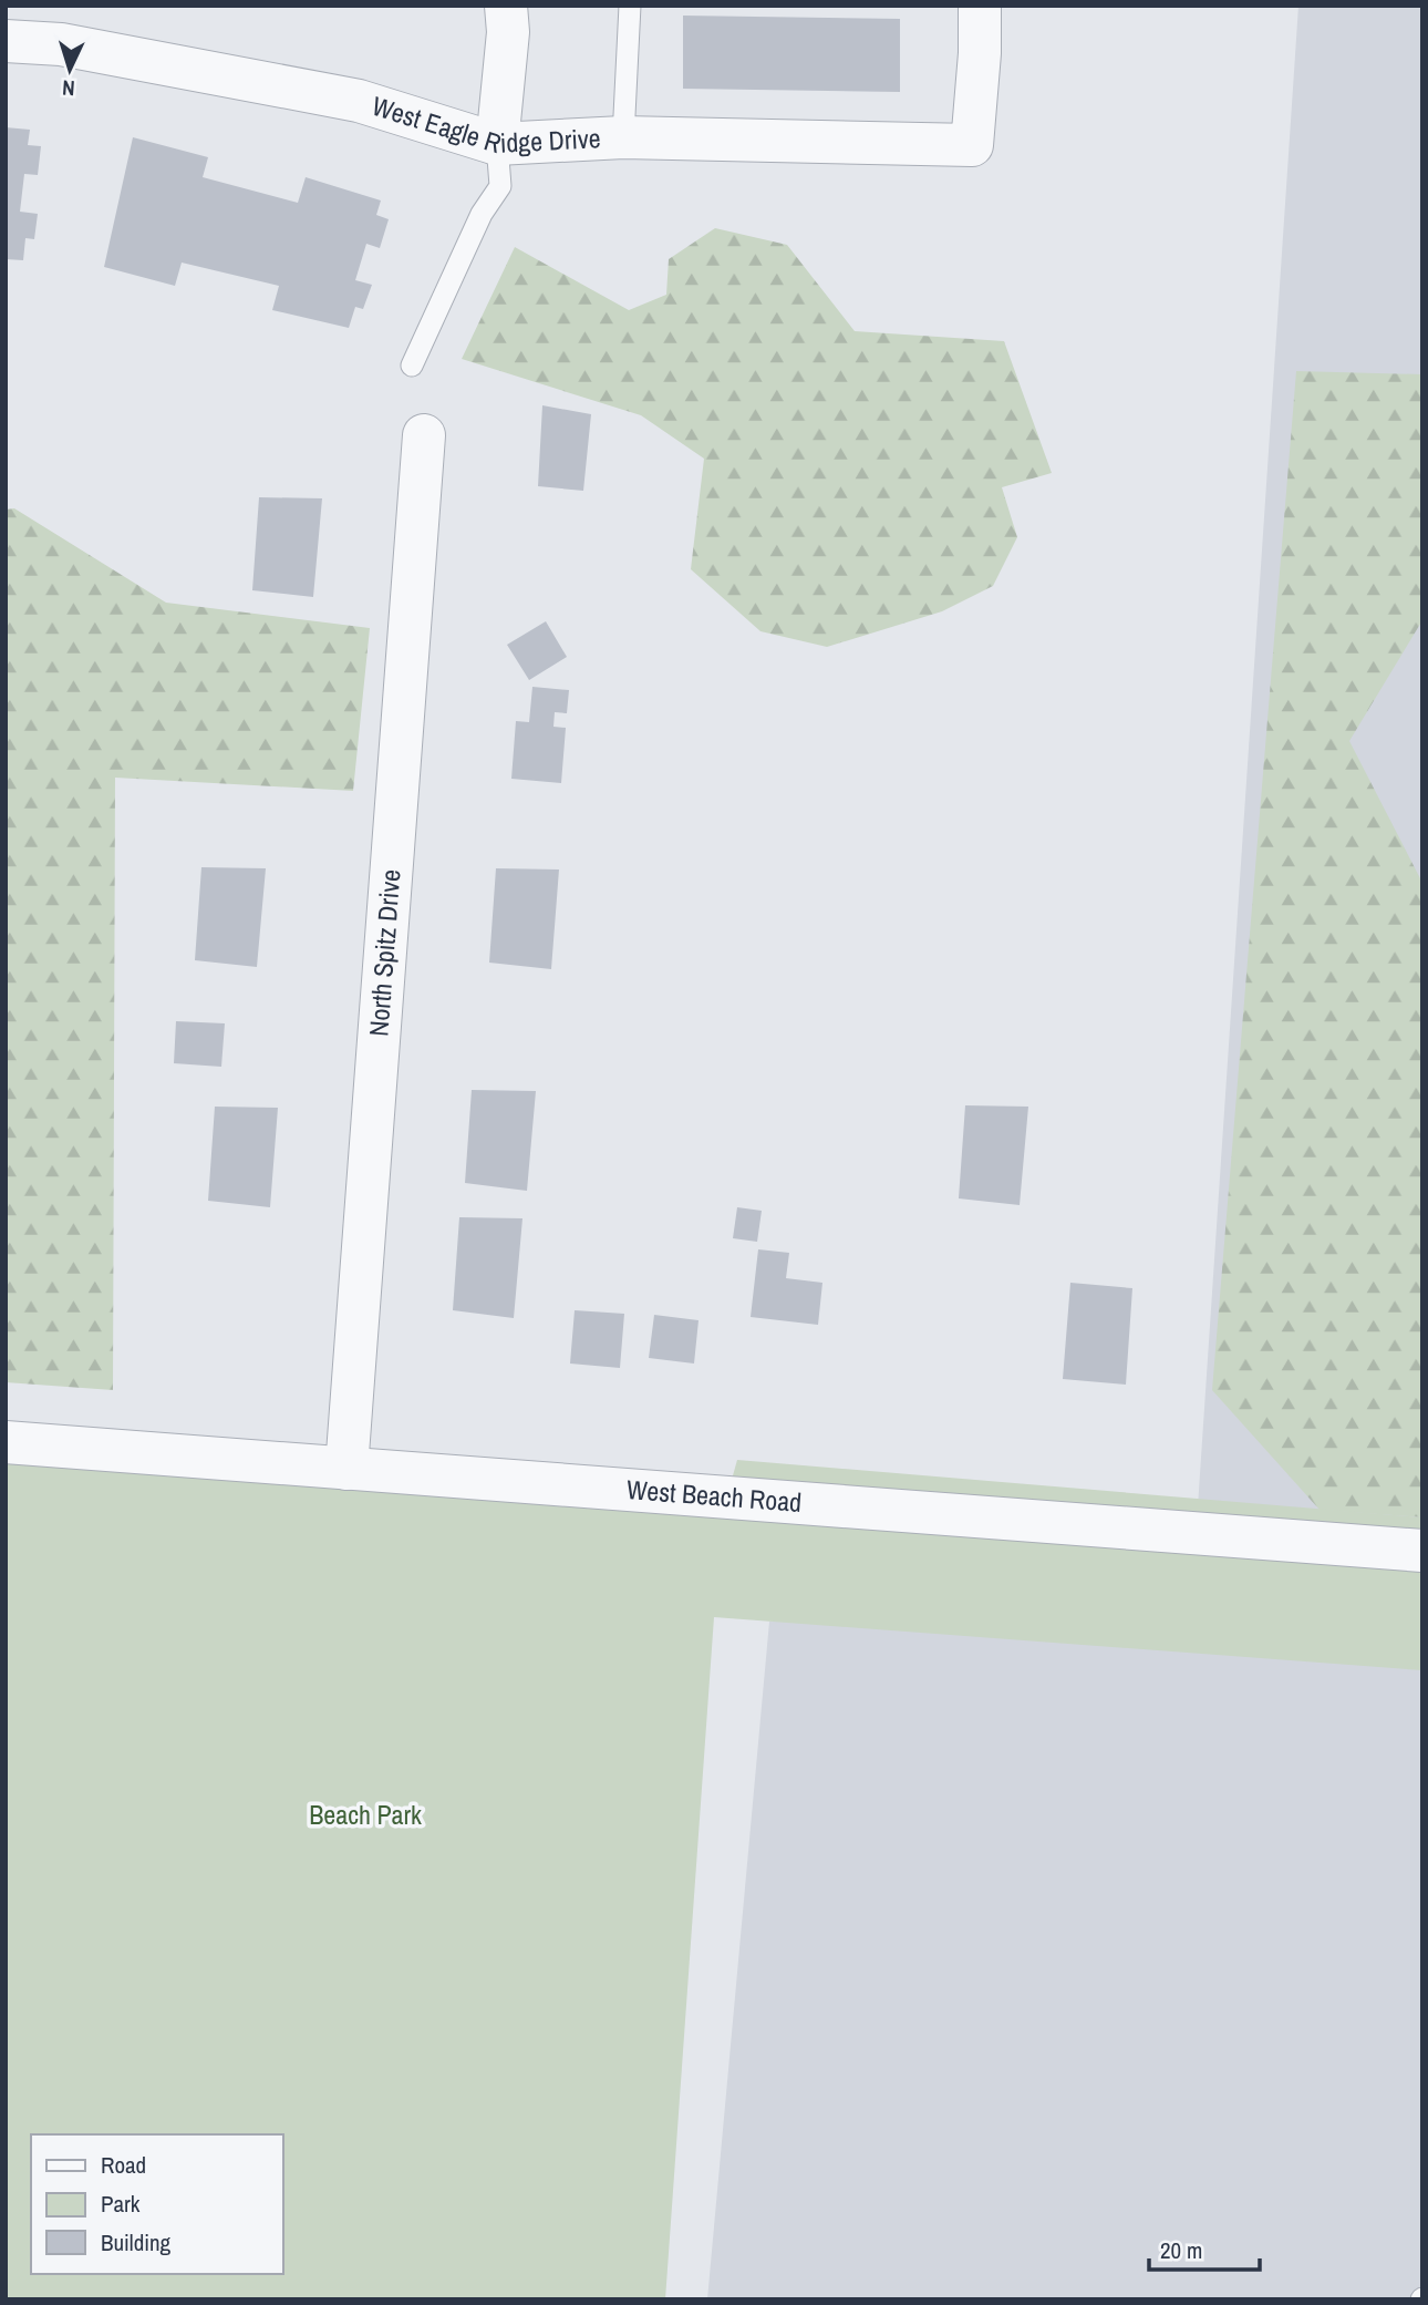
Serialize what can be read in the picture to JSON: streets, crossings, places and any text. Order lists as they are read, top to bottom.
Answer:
{
  "streets": {
    "street": ["West Eagle Ridge Drive", "North Spitz Drive", "West Beach Road"]
  },
  "crossings": [
    ["North Spitz Drive", "West Beach Road"]
  ],
  "parks": ["Beach Park"],
  "legend": ["Road", "Park", "Building"],
  "scale_bar": "20 m",
  "north": "bottom"
}
